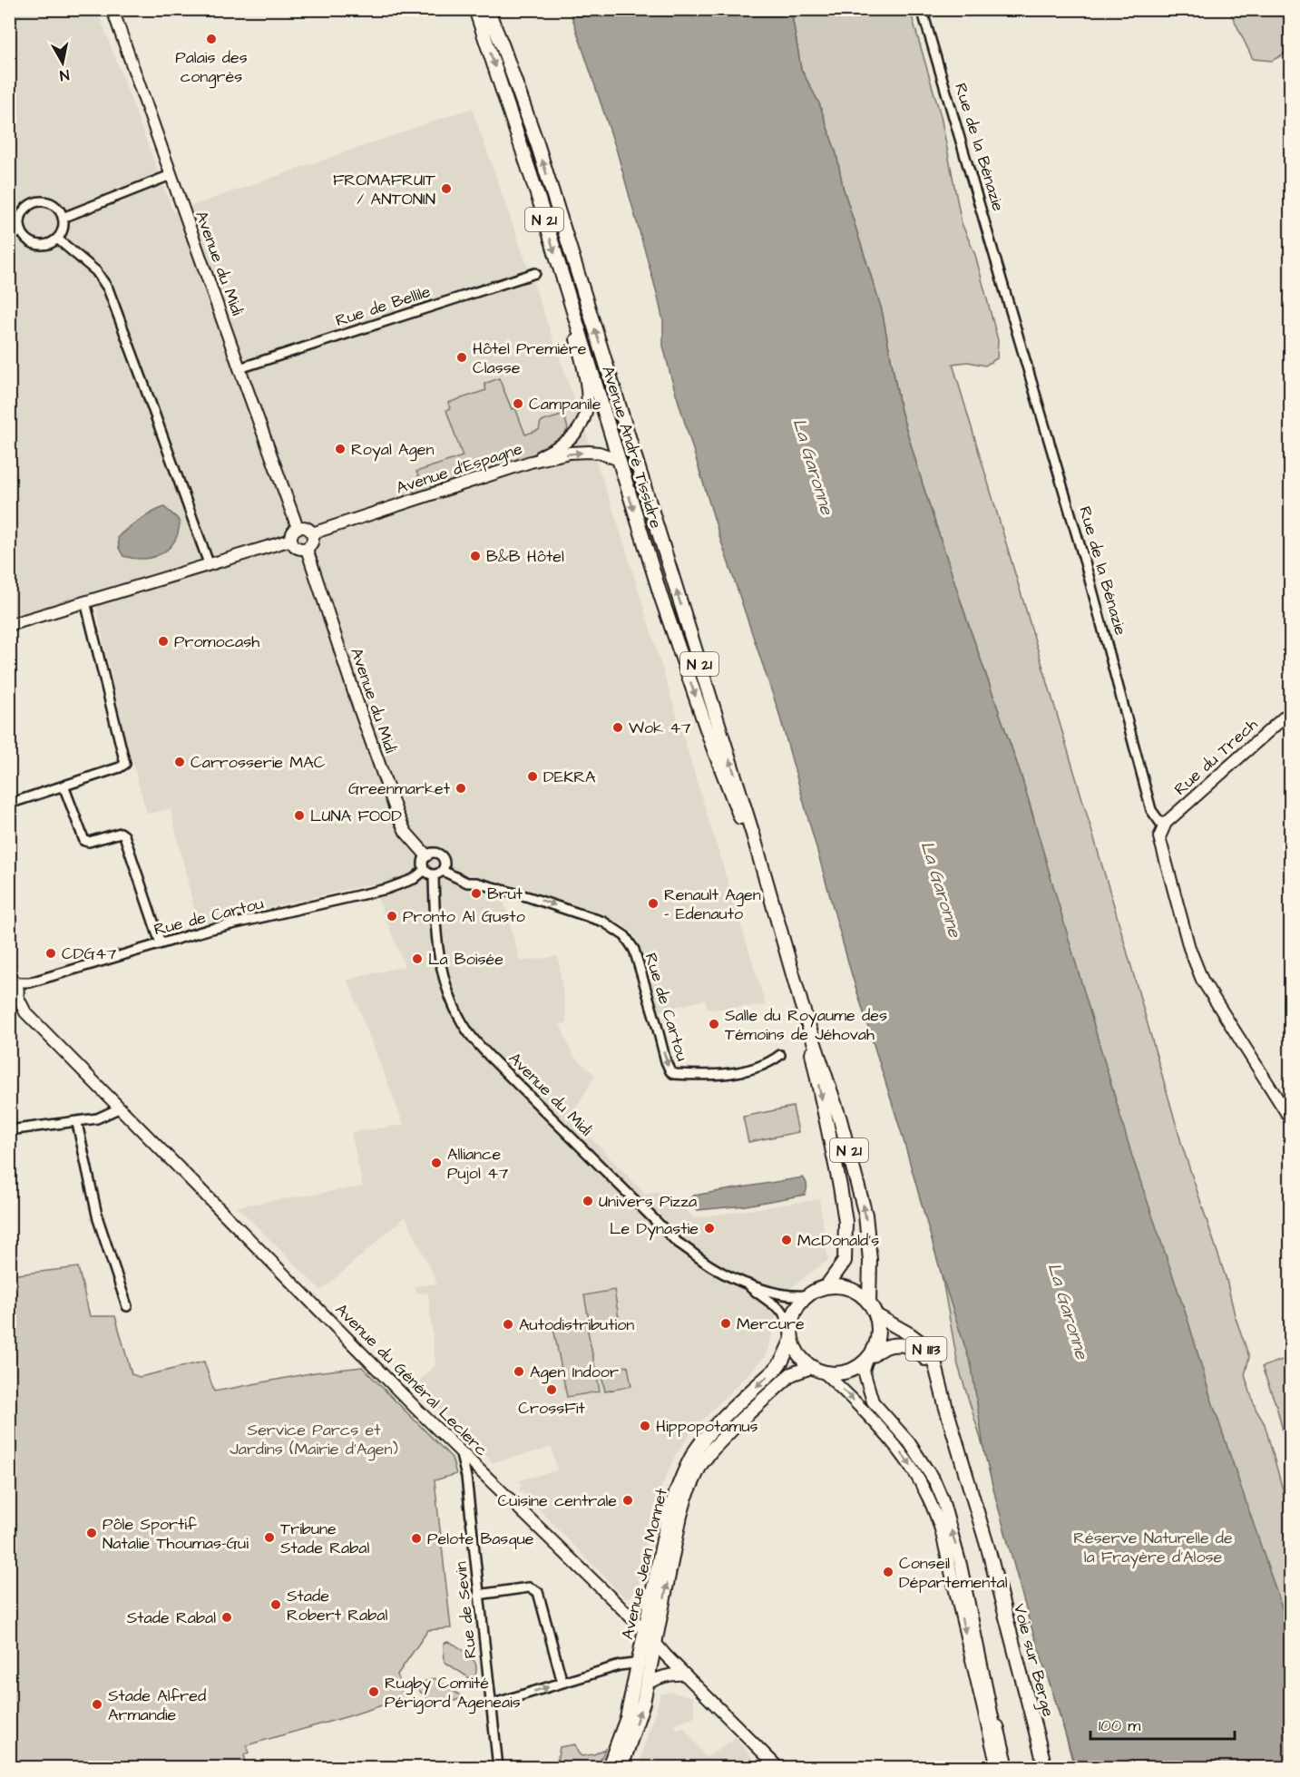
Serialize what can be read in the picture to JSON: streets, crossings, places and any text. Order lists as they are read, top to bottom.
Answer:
{
  "streets": {
    "main road": [
      "N 21",
      "Avenue André Tissidre",
      "N 1113",
      "Avenue Jean Monnet",
      "Voie sur Berge"
    ],
    "street": [
      "Rue de la Bénazie",
      "Avenue du Midi",
      "Rue de Bellile",
      "Avenue d'Espagne",
      "Rue du Trech",
      "Rue de Cartou",
      "Avenue du Général Leclerc",
      "Rue de Sevin"
    ]
  },
  "crossings": [
    ["Rue de la Bénazie", "Rue du Trech"],
    ["Avenue du Midi", "Rue de Bellile"],
    ["Avenue du Midi", "Avenue André Tissidre"],
    ["Avenue du Midi", "Avenue d'Espagne"],
    ["Avenue du Midi", "Rue de Cartou"],
    ["Avenue du Midi", "N 1113"],
    ["Avenue du Midi", "Avenue Jean Monnet"],
    ["Avenue André Tissidre", "Avenue d'Espagne"],
    ["Avenue André Tissidre", "N 1113"],
    ["Avenue André Tissidre", "Avenue Jean Monnet"],
    ["Rue de Cartou", "Avenue du Général Leclerc"],
    ["N 1113", "Avenue Jean Monnet"],
    ["N 1113", "Voie sur Berge"],
    ["Avenue du Général Leclerc", "Avenue Jean Monnet"],
    ["Avenue du Général Leclerc", "Rue de Sevin"]
  ],
  "one_way": ["Rue de Cartou"],
  "water": ["La Garonne"],
  "parks": ["Service Parcs et Jardins (Mairie d'Agen)", "Réserve Naturelle de la Frayère d'Alose"],
  "places": [
    "Palais des congrès",
    "FROMAFRUIT / ANTONIN",
    "Hôtel Première Classe",
    "Campanile",
    "Royal Agen",
    "B&B Hôtel",
    "Promocash",
    "Wok 47",
    "Carrosserie MAC",
    "DEKRA",
    "Greenmarket",
    "LUNA FOOD",
    "Brut",
    "Renault Agen - Edenauto",
    "Pronto Al Gusto",
    "CDG47",
    "La Boisée",
    "Salle du Royaume des Témoins de Jéhovah",
    "Alliance Pujol 47",
    "Univers Pizza",
    "Le Dynastie",
    "McDonald's",
    "Mercure",
    "Autodistribution",
    "Agen Indoor",
    "CrossFit",
    "Hippopotamus",
    "Cuisine centrale",
    "Pôle Sportif Natalie Thoumas-Gui",
    "Tribune Stade Rabal",
    "Pelote Basque",
    "Conseil Départemental",
    "Stade Robert Rabal",
    "Stade Rabal",
    "Rugby Comité Périgord Ageneais",
    "Stade Alfred Armandie"
  ],
  "scale_bar": "100 m",
  "north": "bottom"
}
